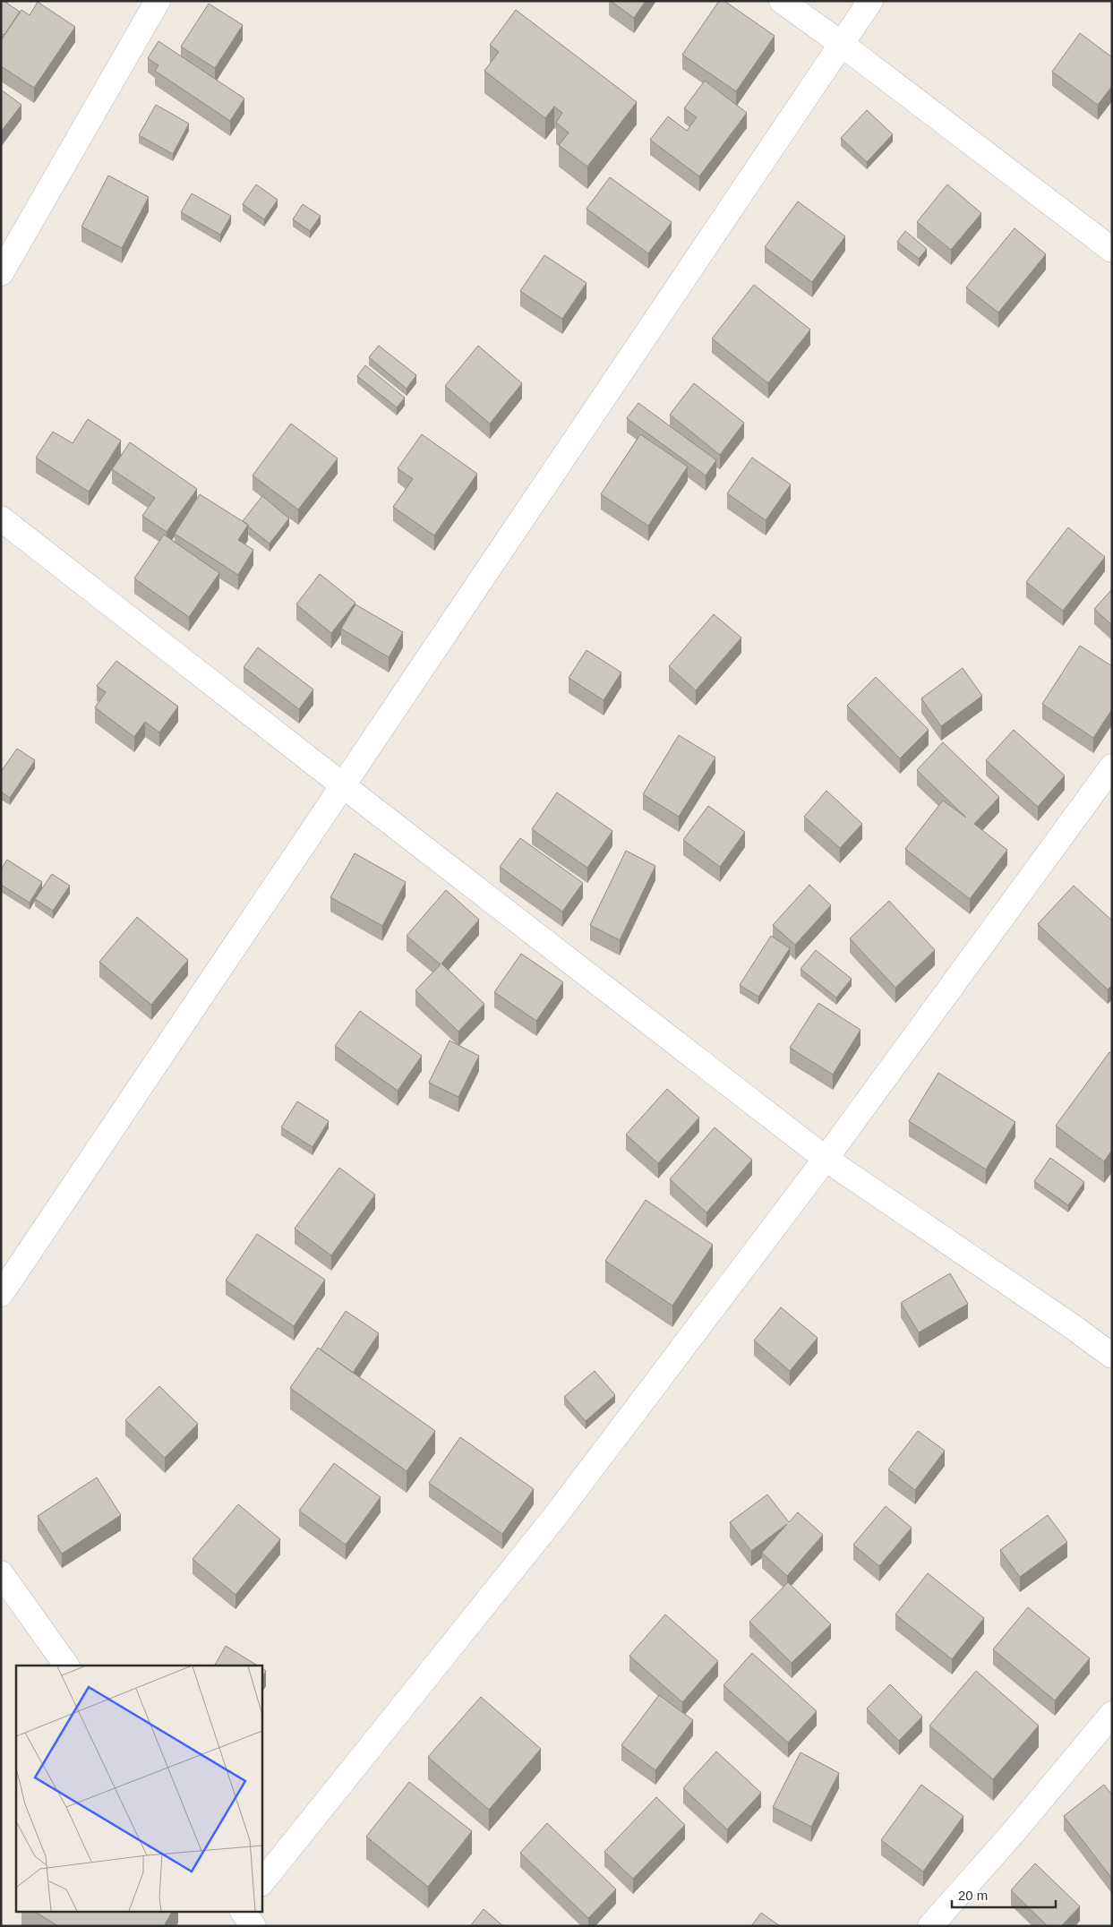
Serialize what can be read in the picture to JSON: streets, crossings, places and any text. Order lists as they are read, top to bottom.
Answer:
{
  "scale_bar": "20 m"
}
